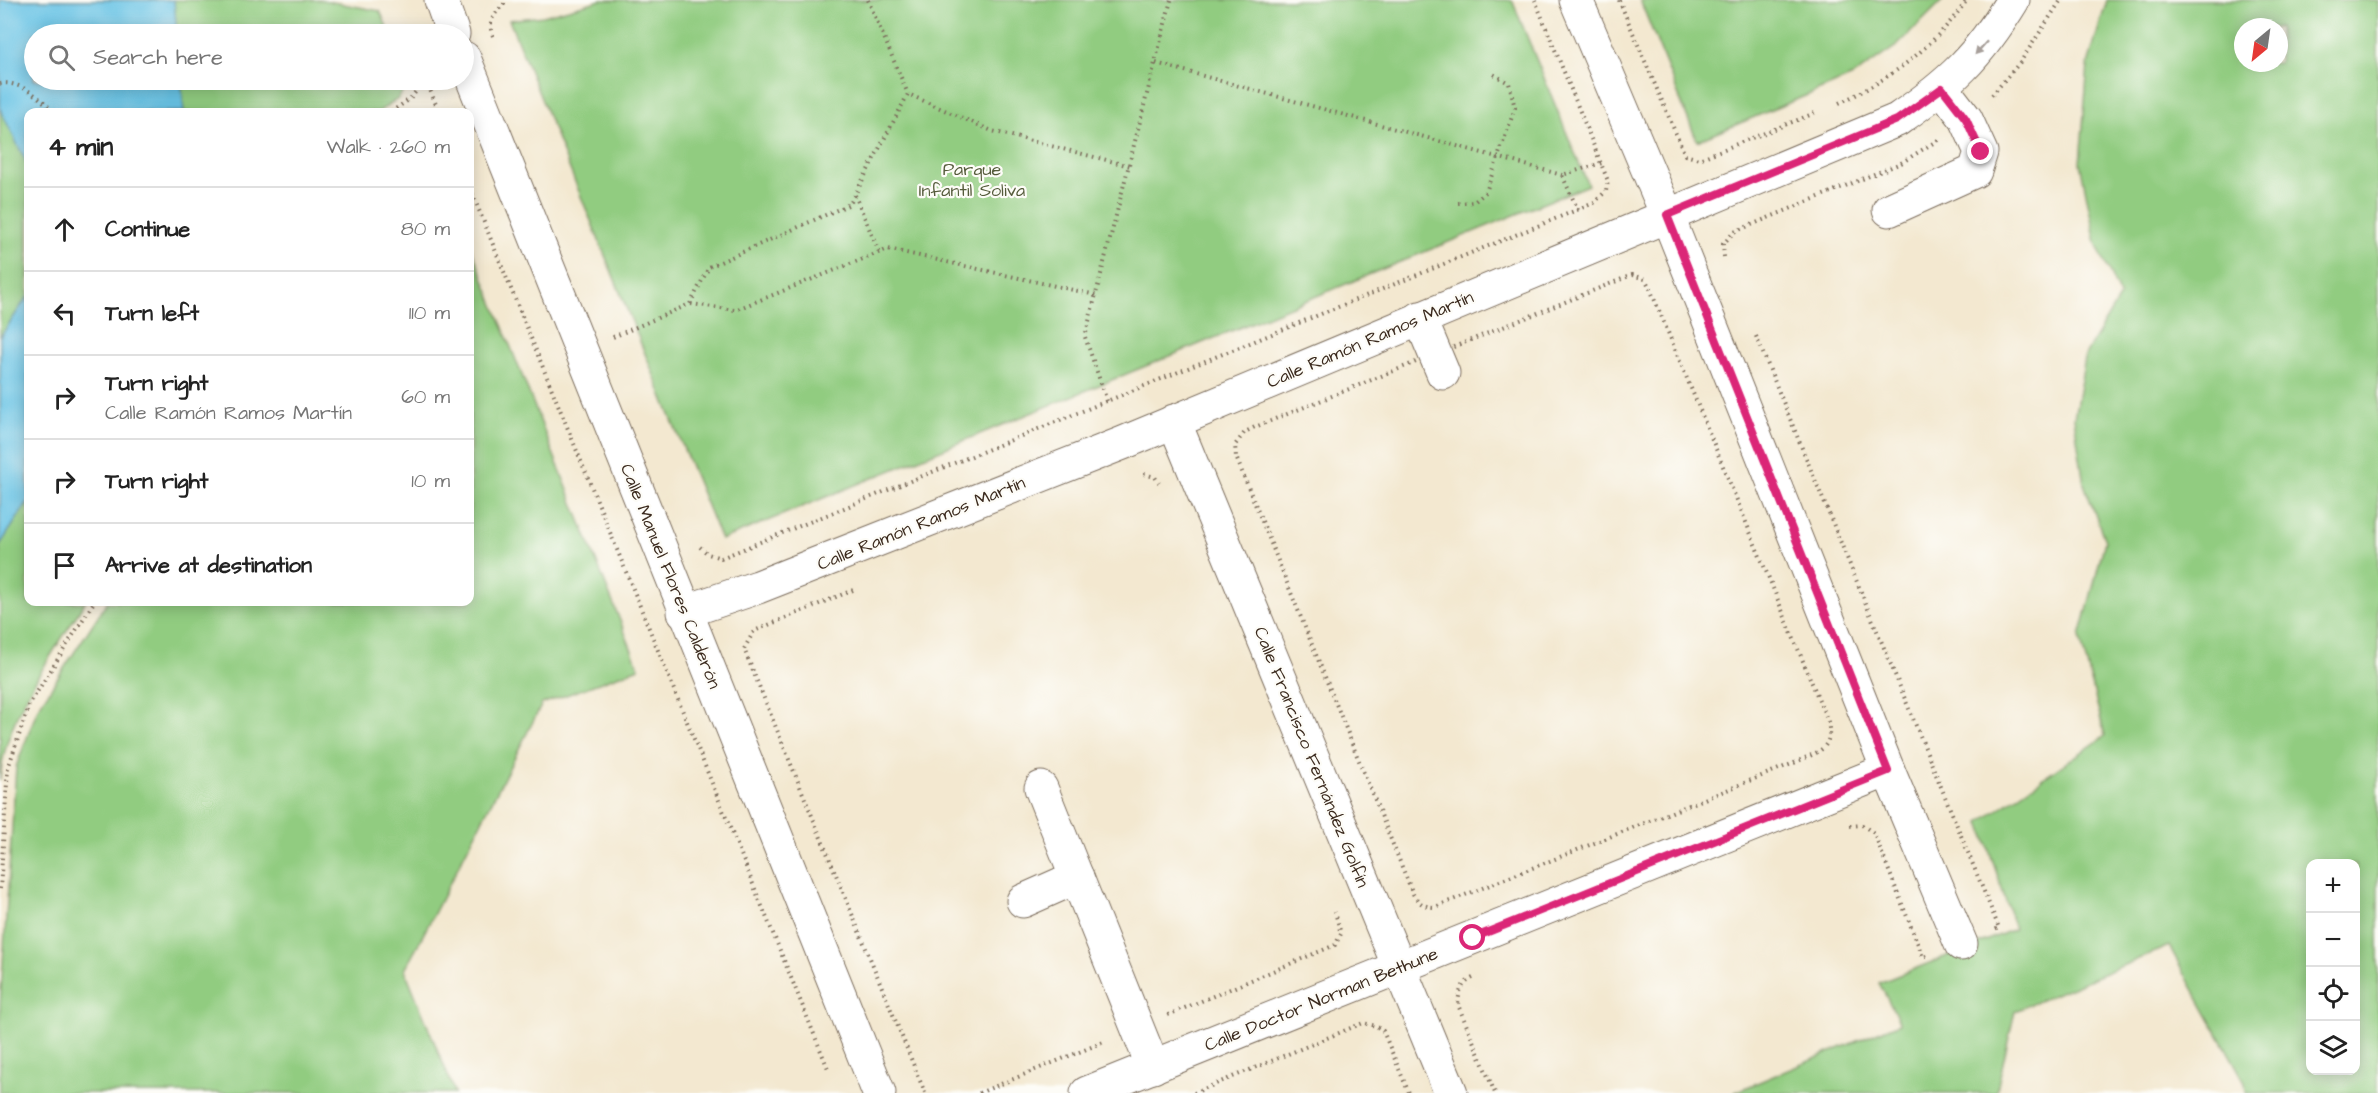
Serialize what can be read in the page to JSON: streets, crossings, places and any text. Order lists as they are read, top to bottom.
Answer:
{
  "streets": {
    "street": [
      "Calle Ramón Ramos Martín",
      "Calle Manuel Flores Calderón",
      "Calle Francisco Fernández Golfín",
      "Calle Doctor Norman Bethune"
    ]
  },
  "crossings": [
    ["Calle Ramón Ramos Martín", "Calle Manuel Flores Calderón"],
    ["Calle Ramón Ramos Martín", "Calle Francisco Fernández Golfín"],
    ["Calle Francisco Fernández Golfín", "Calle Doctor Norman Bethune"]
  ],
  "parks": ["Parque Infantil Soliva"],
  "north": "bottom left",
  "page": {
    "search": "Search here",
    "heading": ["4 min", "Walk · 260 m"],
    "list": [
      ["Continue", "80 m"],
      ["Turn left", "110 m"],
      ["Turn right", "Calle Ramón Ramos Martín", "60 m"],
      ["Turn right", "10 m"],
      "Arrive at destination"
    ],
    "map_buttons": ["+", "−"]
  }
}
